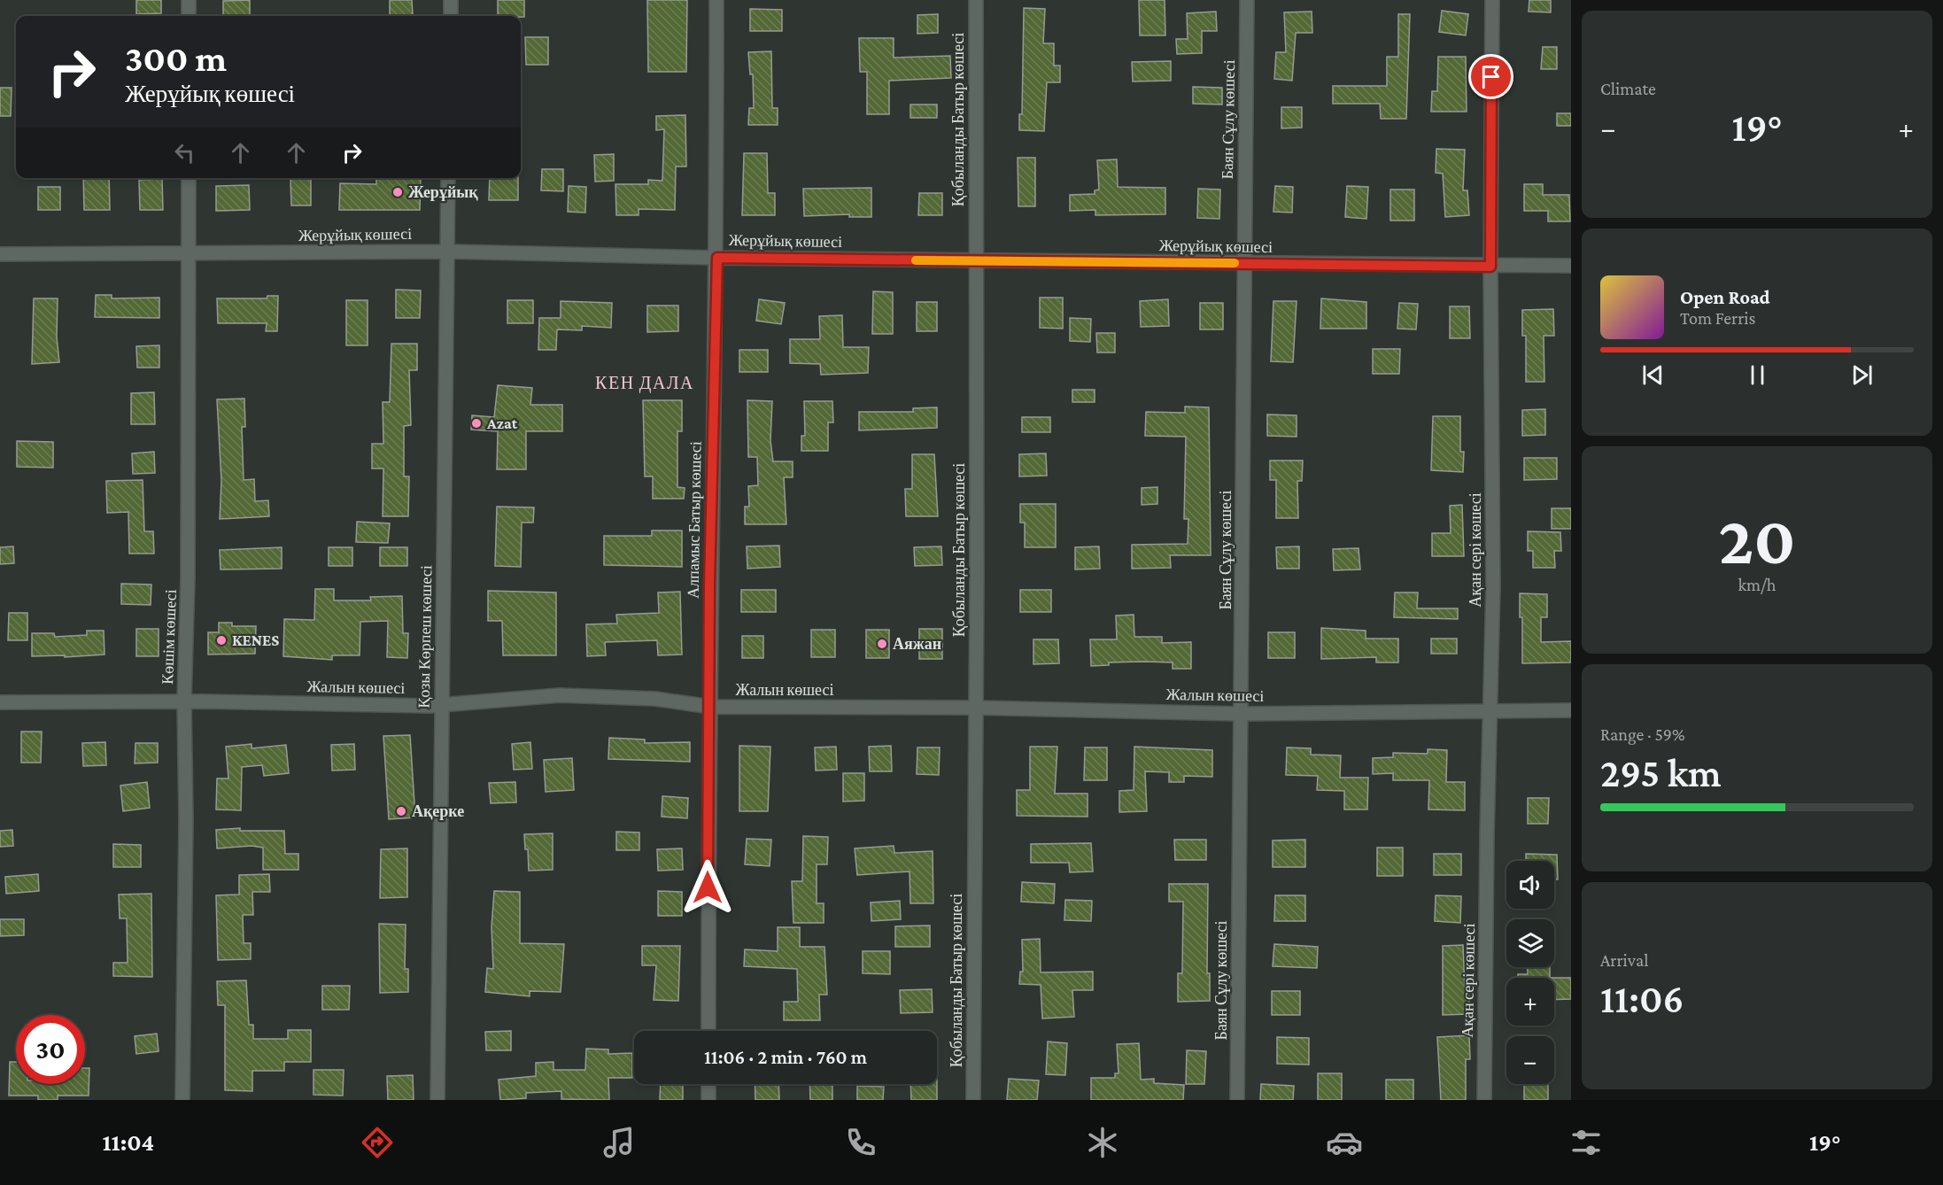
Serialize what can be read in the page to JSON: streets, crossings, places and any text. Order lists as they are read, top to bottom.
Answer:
{
  "streets": {
    "street": [
      "Қобыланды Батыр көшесі",
      "Баян Сұлу көшесі",
      "Жерұйық көшесі",
      "Алпамыс Батыр көшесі",
      "Ақан сері көшесі",
      "Көшім көшесі",
      "Қозы Көрпеш көшесі",
      "Жалын көшесі"
    ]
  },
  "crossings": [
    ["Қобыланды Батыр көшесі", "Жерұйық көшесі"],
    ["Қобыланды Батыр көшесі", "Жалын көшесі"],
    ["Баян Сұлу көшесі", "Жерұйық көшесі"],
    ["Баян Сұлу көшесі", "Жалын көшесі"],
    ["Жерұйық көшесі", "Алпамыс Батыр көшесі"],
    ["Жерұйық көшесі", "Ақан сері көшесі"],
    ["Жерұйық көшесі", "Көшім көшесі"],
    ["Жерұйық көшесі", "Қозы Көрпеш көшесі"],
    ["Алпамыс Батыр көшесі", "Жалын көшесі"],
    ["Ақан сері көшесі", "Жалын көшесі"],
    ["Көшім көшесі", "Жалын көшесі"],
    ["Қозы Көрпеш көшесі", "Жалын көшесі"]
  ],
  "districts": ["КЕН ДАЛА"],
  "places": [
    "Жерұйық",
    "Azat",
    "KENES",
    "Аяжан",
    "Ақерке"
  ],
  "page": {
    "tile": [
      "Climate",
      ["20", "km/h"],
      ["Range · 59%", "295 km"],
      ["Arrival", "11:06"]
    ],
    "turn": ["300 m", "Жерұйық көшесі"],
    "heat": ["−", "19°", "+"],
    "song": ["Open Road", "Tom Ferris"],
    "map_buttons": ["+", "−"],
    "limit": "30",
    "trip": "11:06 · 2 min · 760 m",
    "tabs": ["11:04", "19°"]
  }
}
